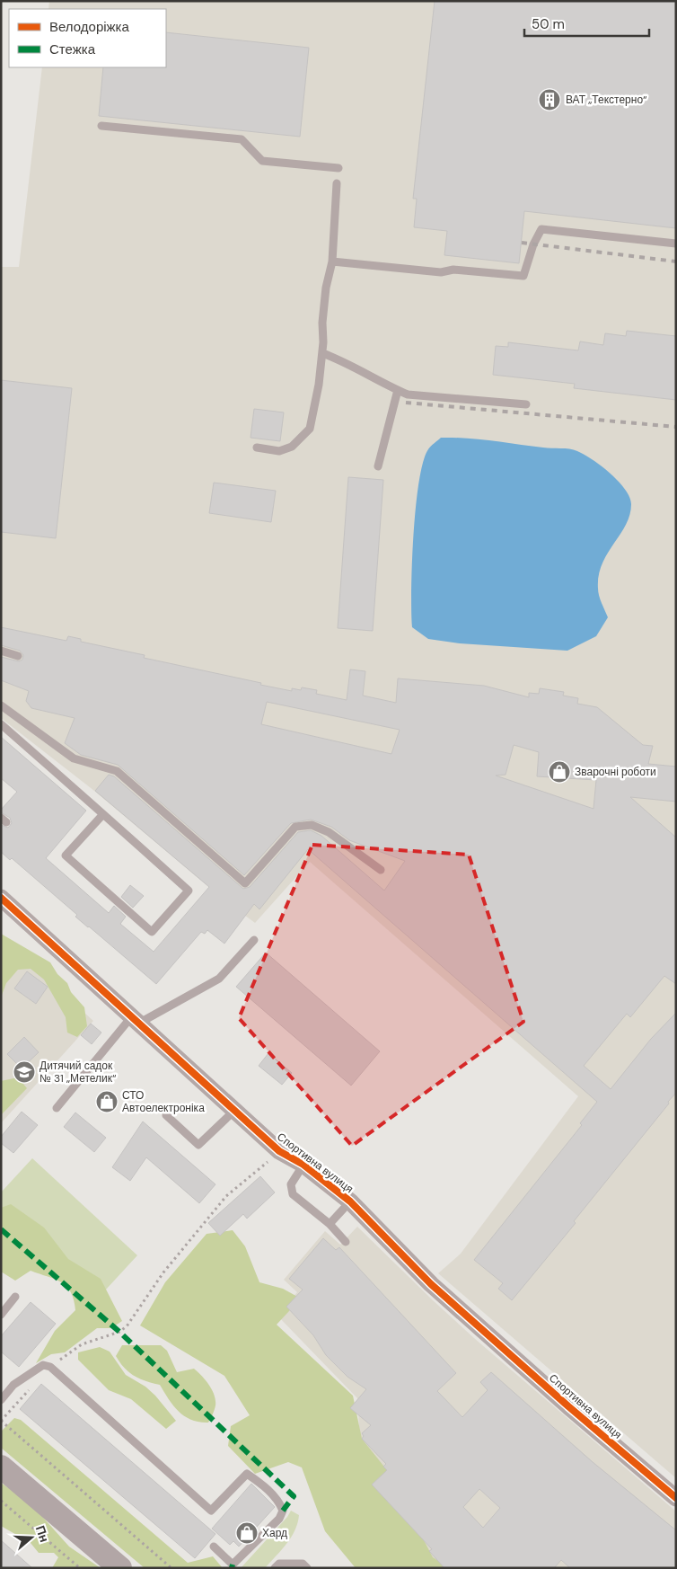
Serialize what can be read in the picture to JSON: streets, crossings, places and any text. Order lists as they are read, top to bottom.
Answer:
{
  "streets": {
    "street": ["Спортивна вулиця"]
  },
  "places": {
    "building": ["ВАТ „Текстерно“"],
    "shop": ["Зварочні роботи", "СТО Автоелектроніка", "Хард"],
    "school or university": ["Дитячий садок № 31 „Метелик“"]
  },
  "legend": ["Велодоріжка", "Стежка"],
  "scale_bar": "50 m",
  "north": "right"
}
